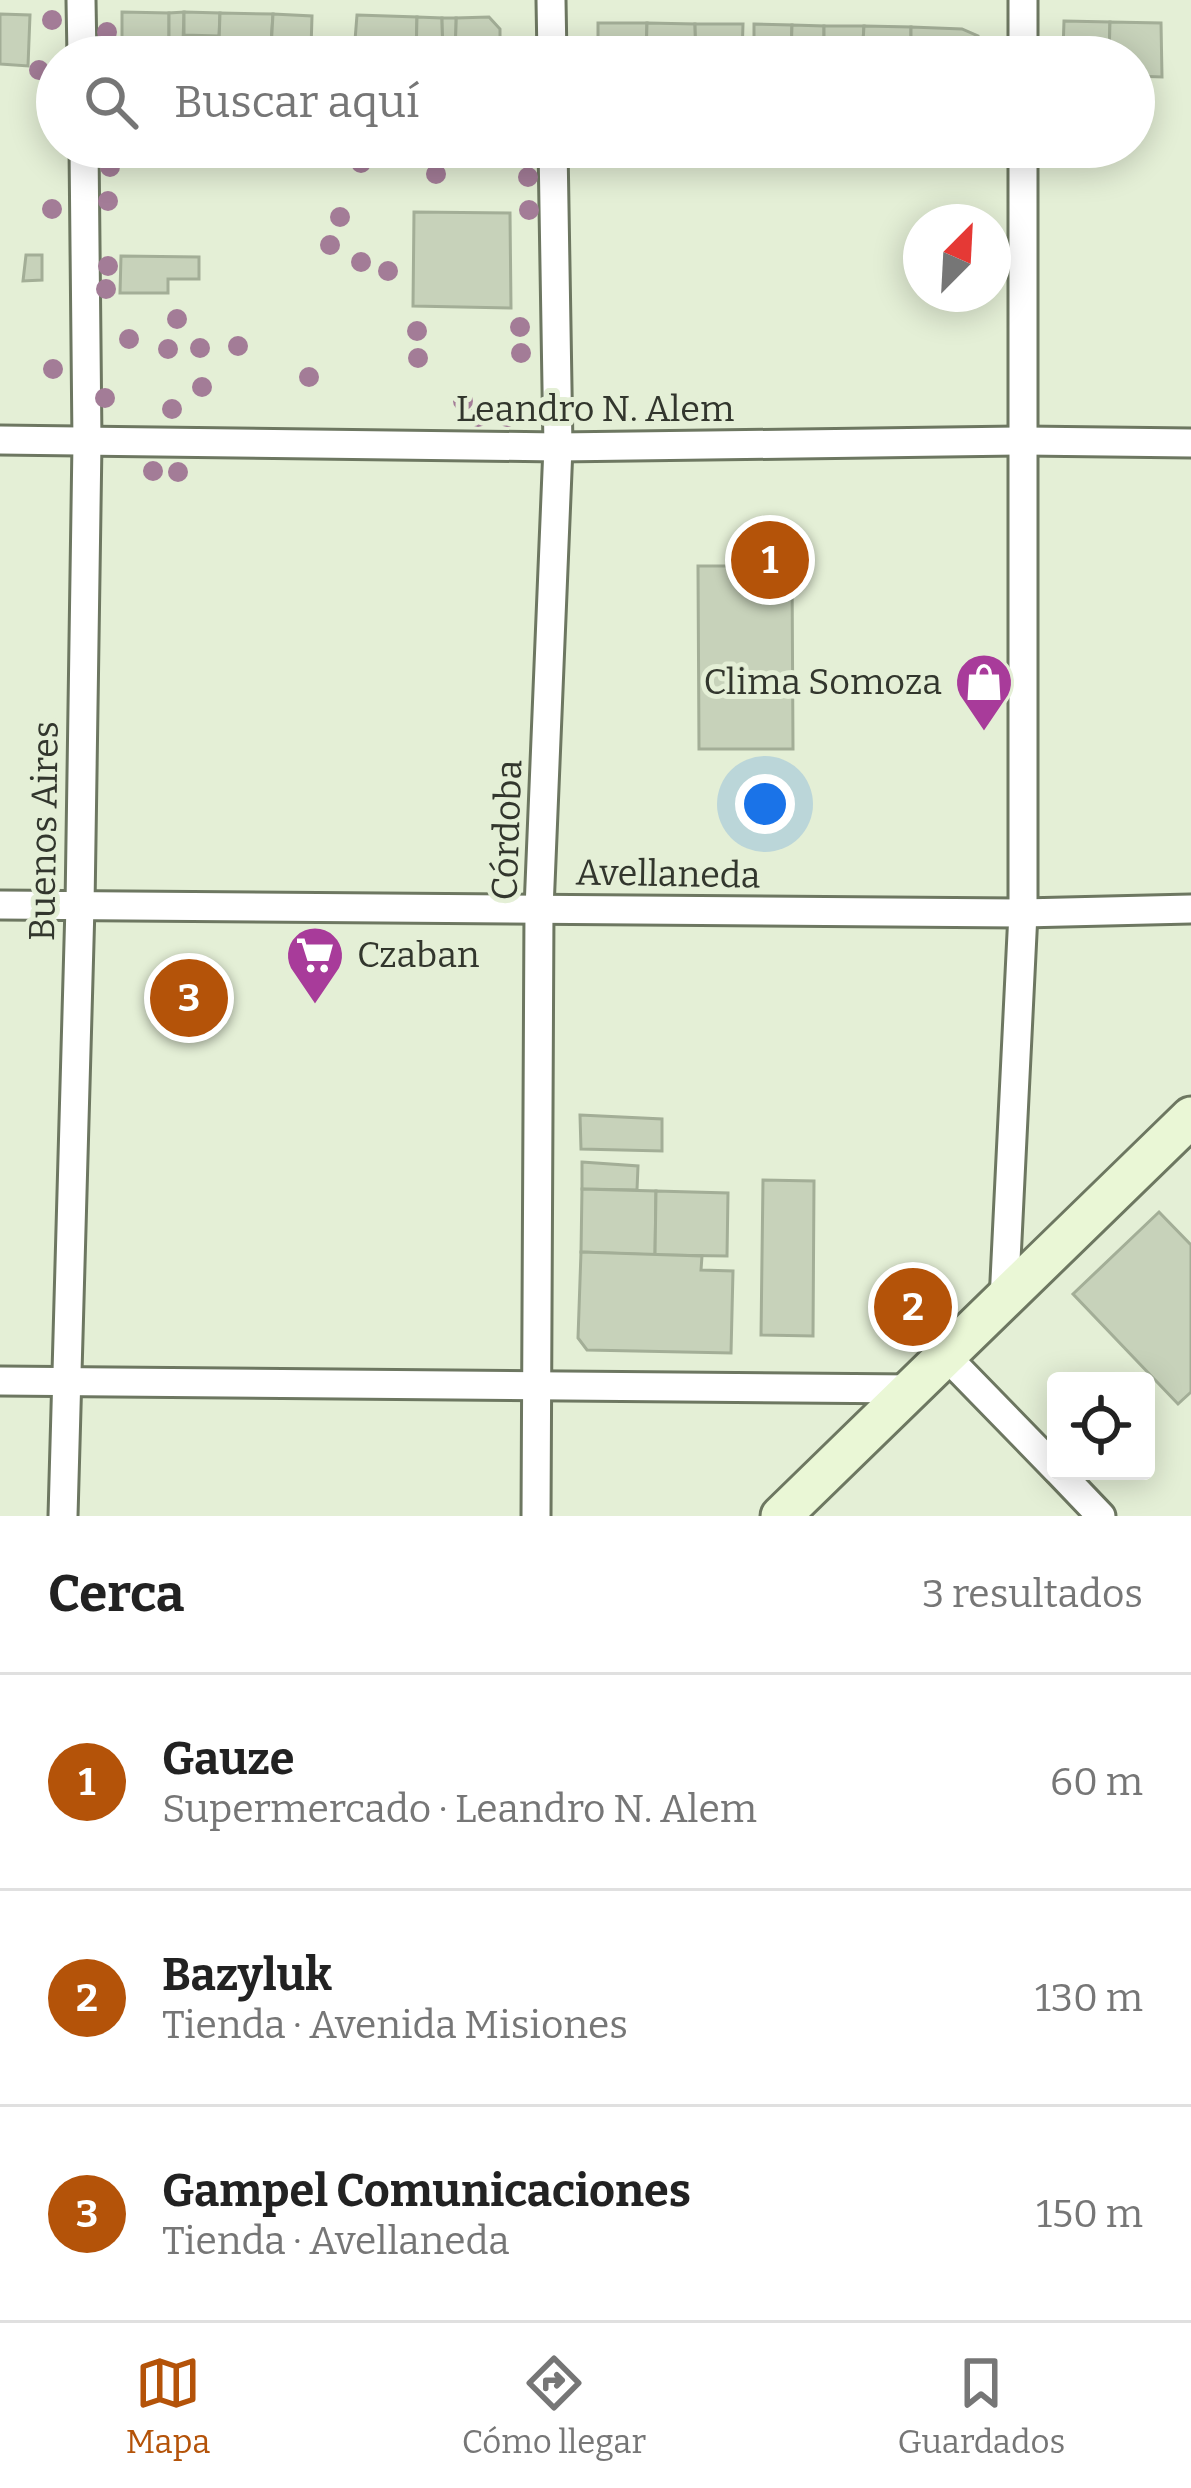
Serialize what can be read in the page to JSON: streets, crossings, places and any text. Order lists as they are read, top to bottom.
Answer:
{
  "streets": {
    "street": [
      "Leandro N. Alem",
      "Córdoba",
      "Buenos Aires",
      "Avellaneda"
    ]
  },
  "crossings": [
    ["Leandro N. Alem", "Córdoba"],
    ["Leandro N. Alem", "Buenos Aires"],
    ["Córdoba", "Avellaneda"],
    ["Buenos Aires", "Avellaneda"]
  ],
  "places": {
    "shop": ["Clima Somoza"],
    "supermarket": ["Czaban"]
  },
  "north": "top right",
  "page": {
    "search": "Buscar aquí",
    "pins": ["1", "3", "2"],
    "heading": ["Cerca", "3 resultados"],
    "list": [
      {
        "mark": "1",
        "name": "Gauze",
        "note": "Supermercado · Leandro N. Alem",
        "value": "60 m"
      },
      {
        "mark": "2",
        "name": "Bazyluk",
        "note": "Tienda · Avenida Misiones",
        "value": "130 m"
      },
      {
        "mark": "3",
        "name": "Gampel Comunicaciones",
        "note": "Tienda · Avellaneda",
        "value": "150 m"
      }
    ],
    "nav": ["Mapa", "Cómo llegar", "Guardados"]
  }
}
